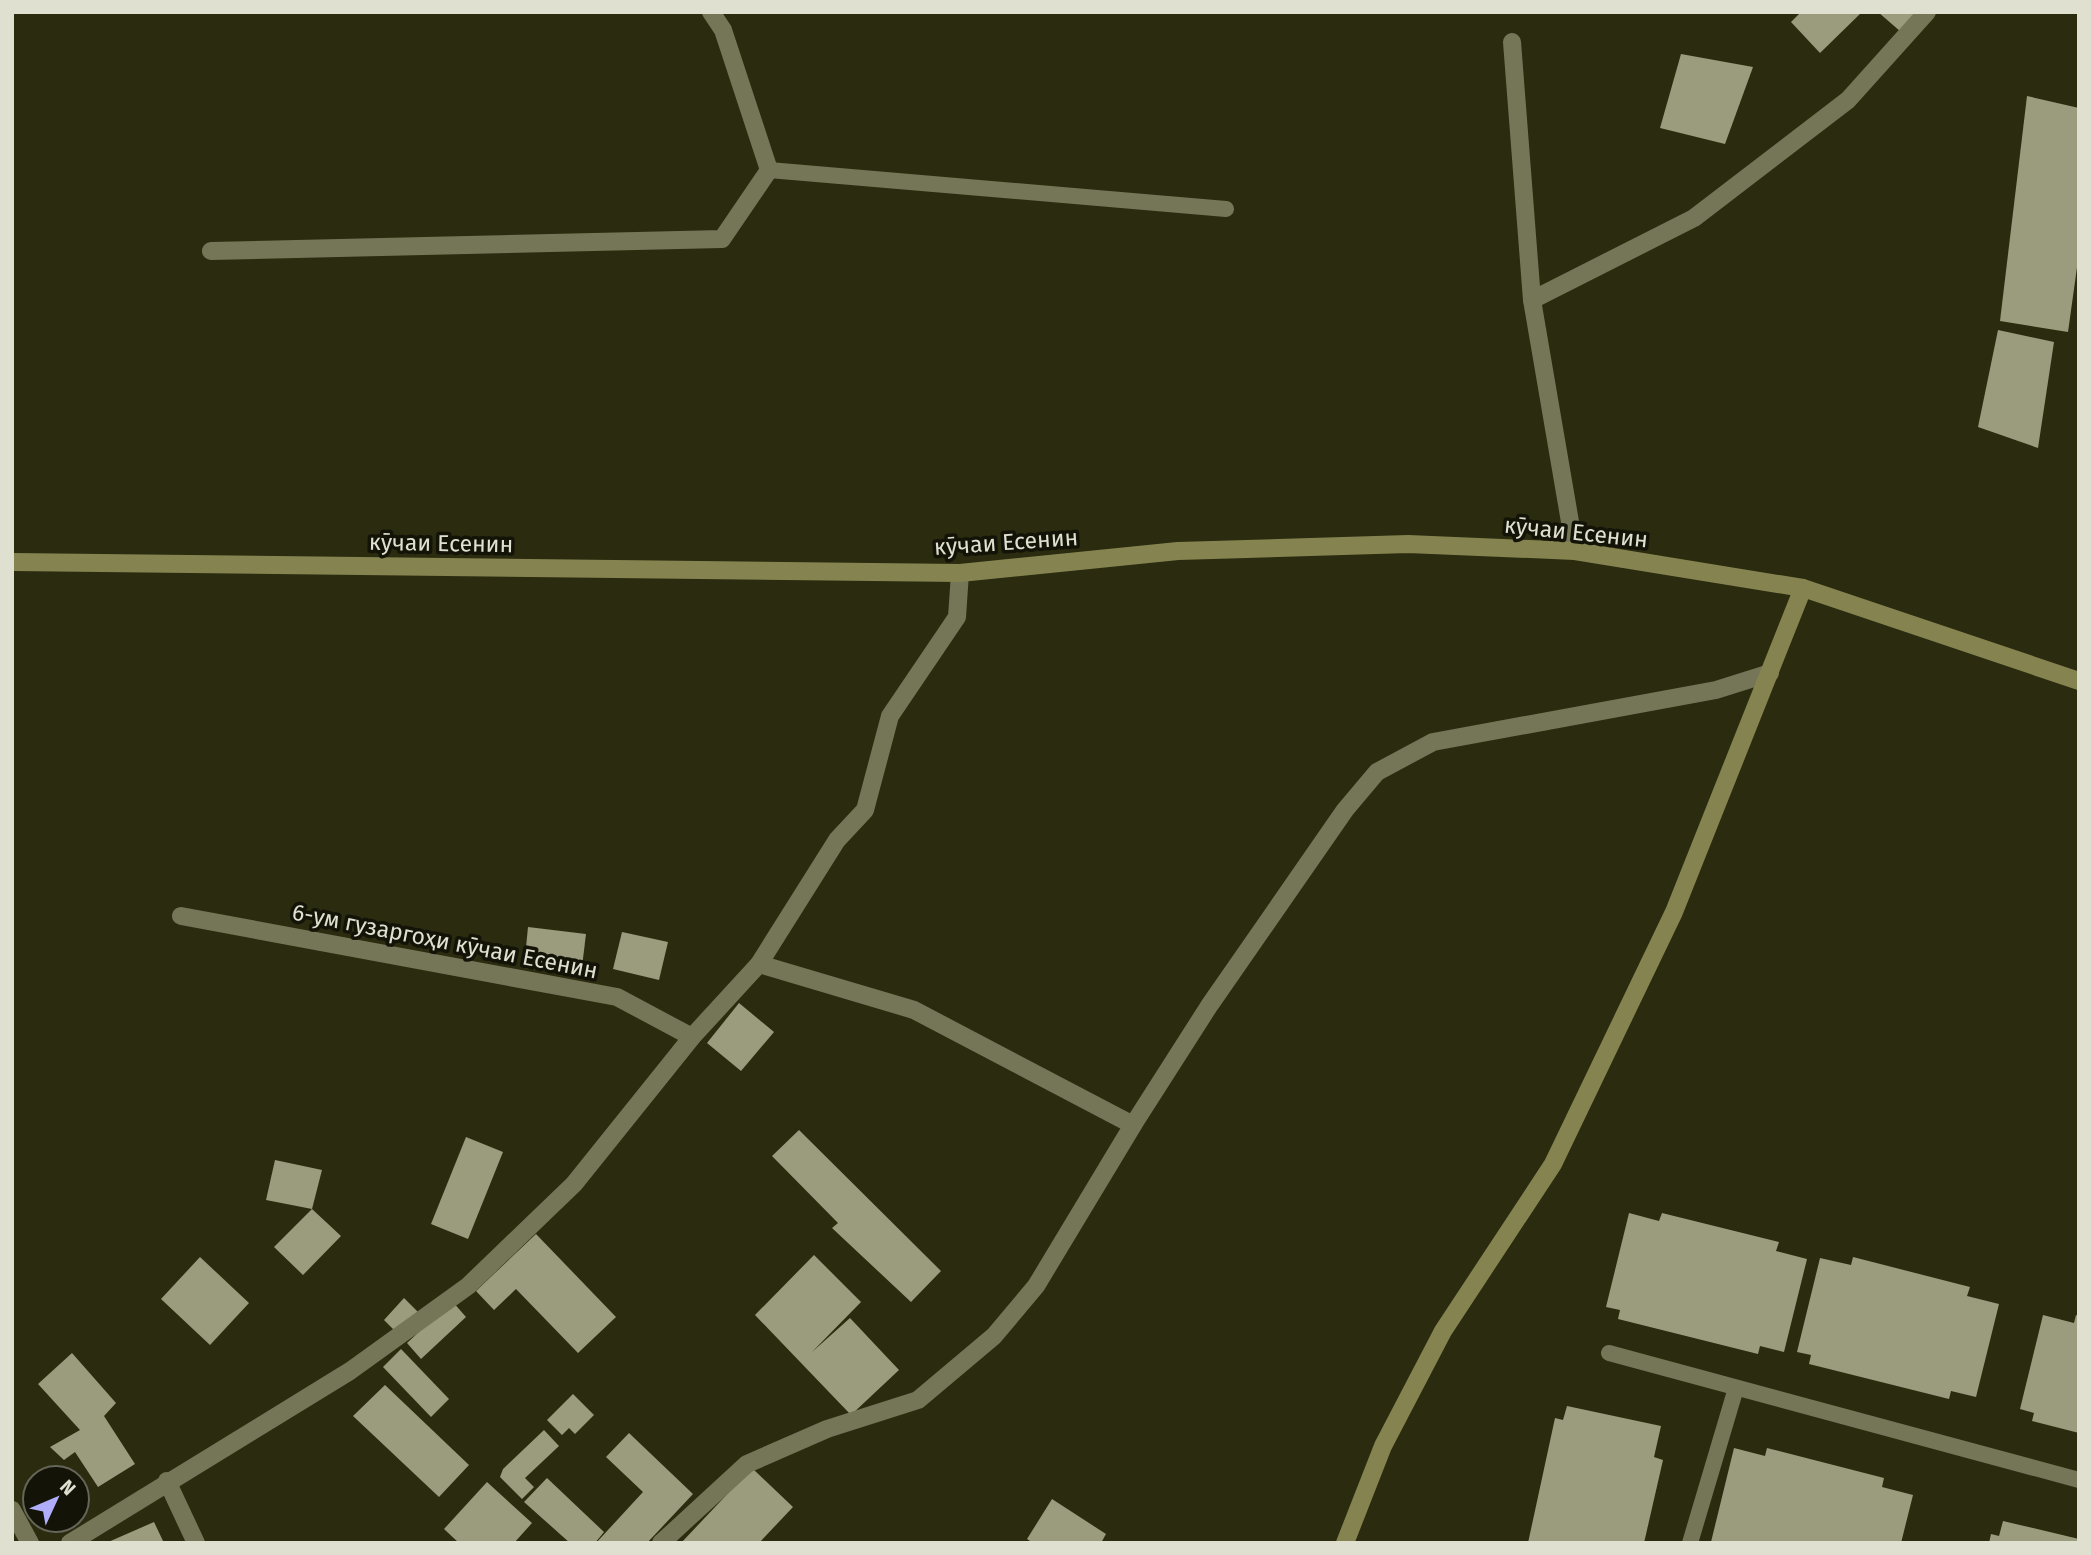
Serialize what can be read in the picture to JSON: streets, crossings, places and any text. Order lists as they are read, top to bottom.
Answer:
{
  "streets": {
    "street": ["кӯчаи Есенин", "6-ум гузаргоҳи кӯчаи Есенин"]
  },
  "north": "top right"
}
